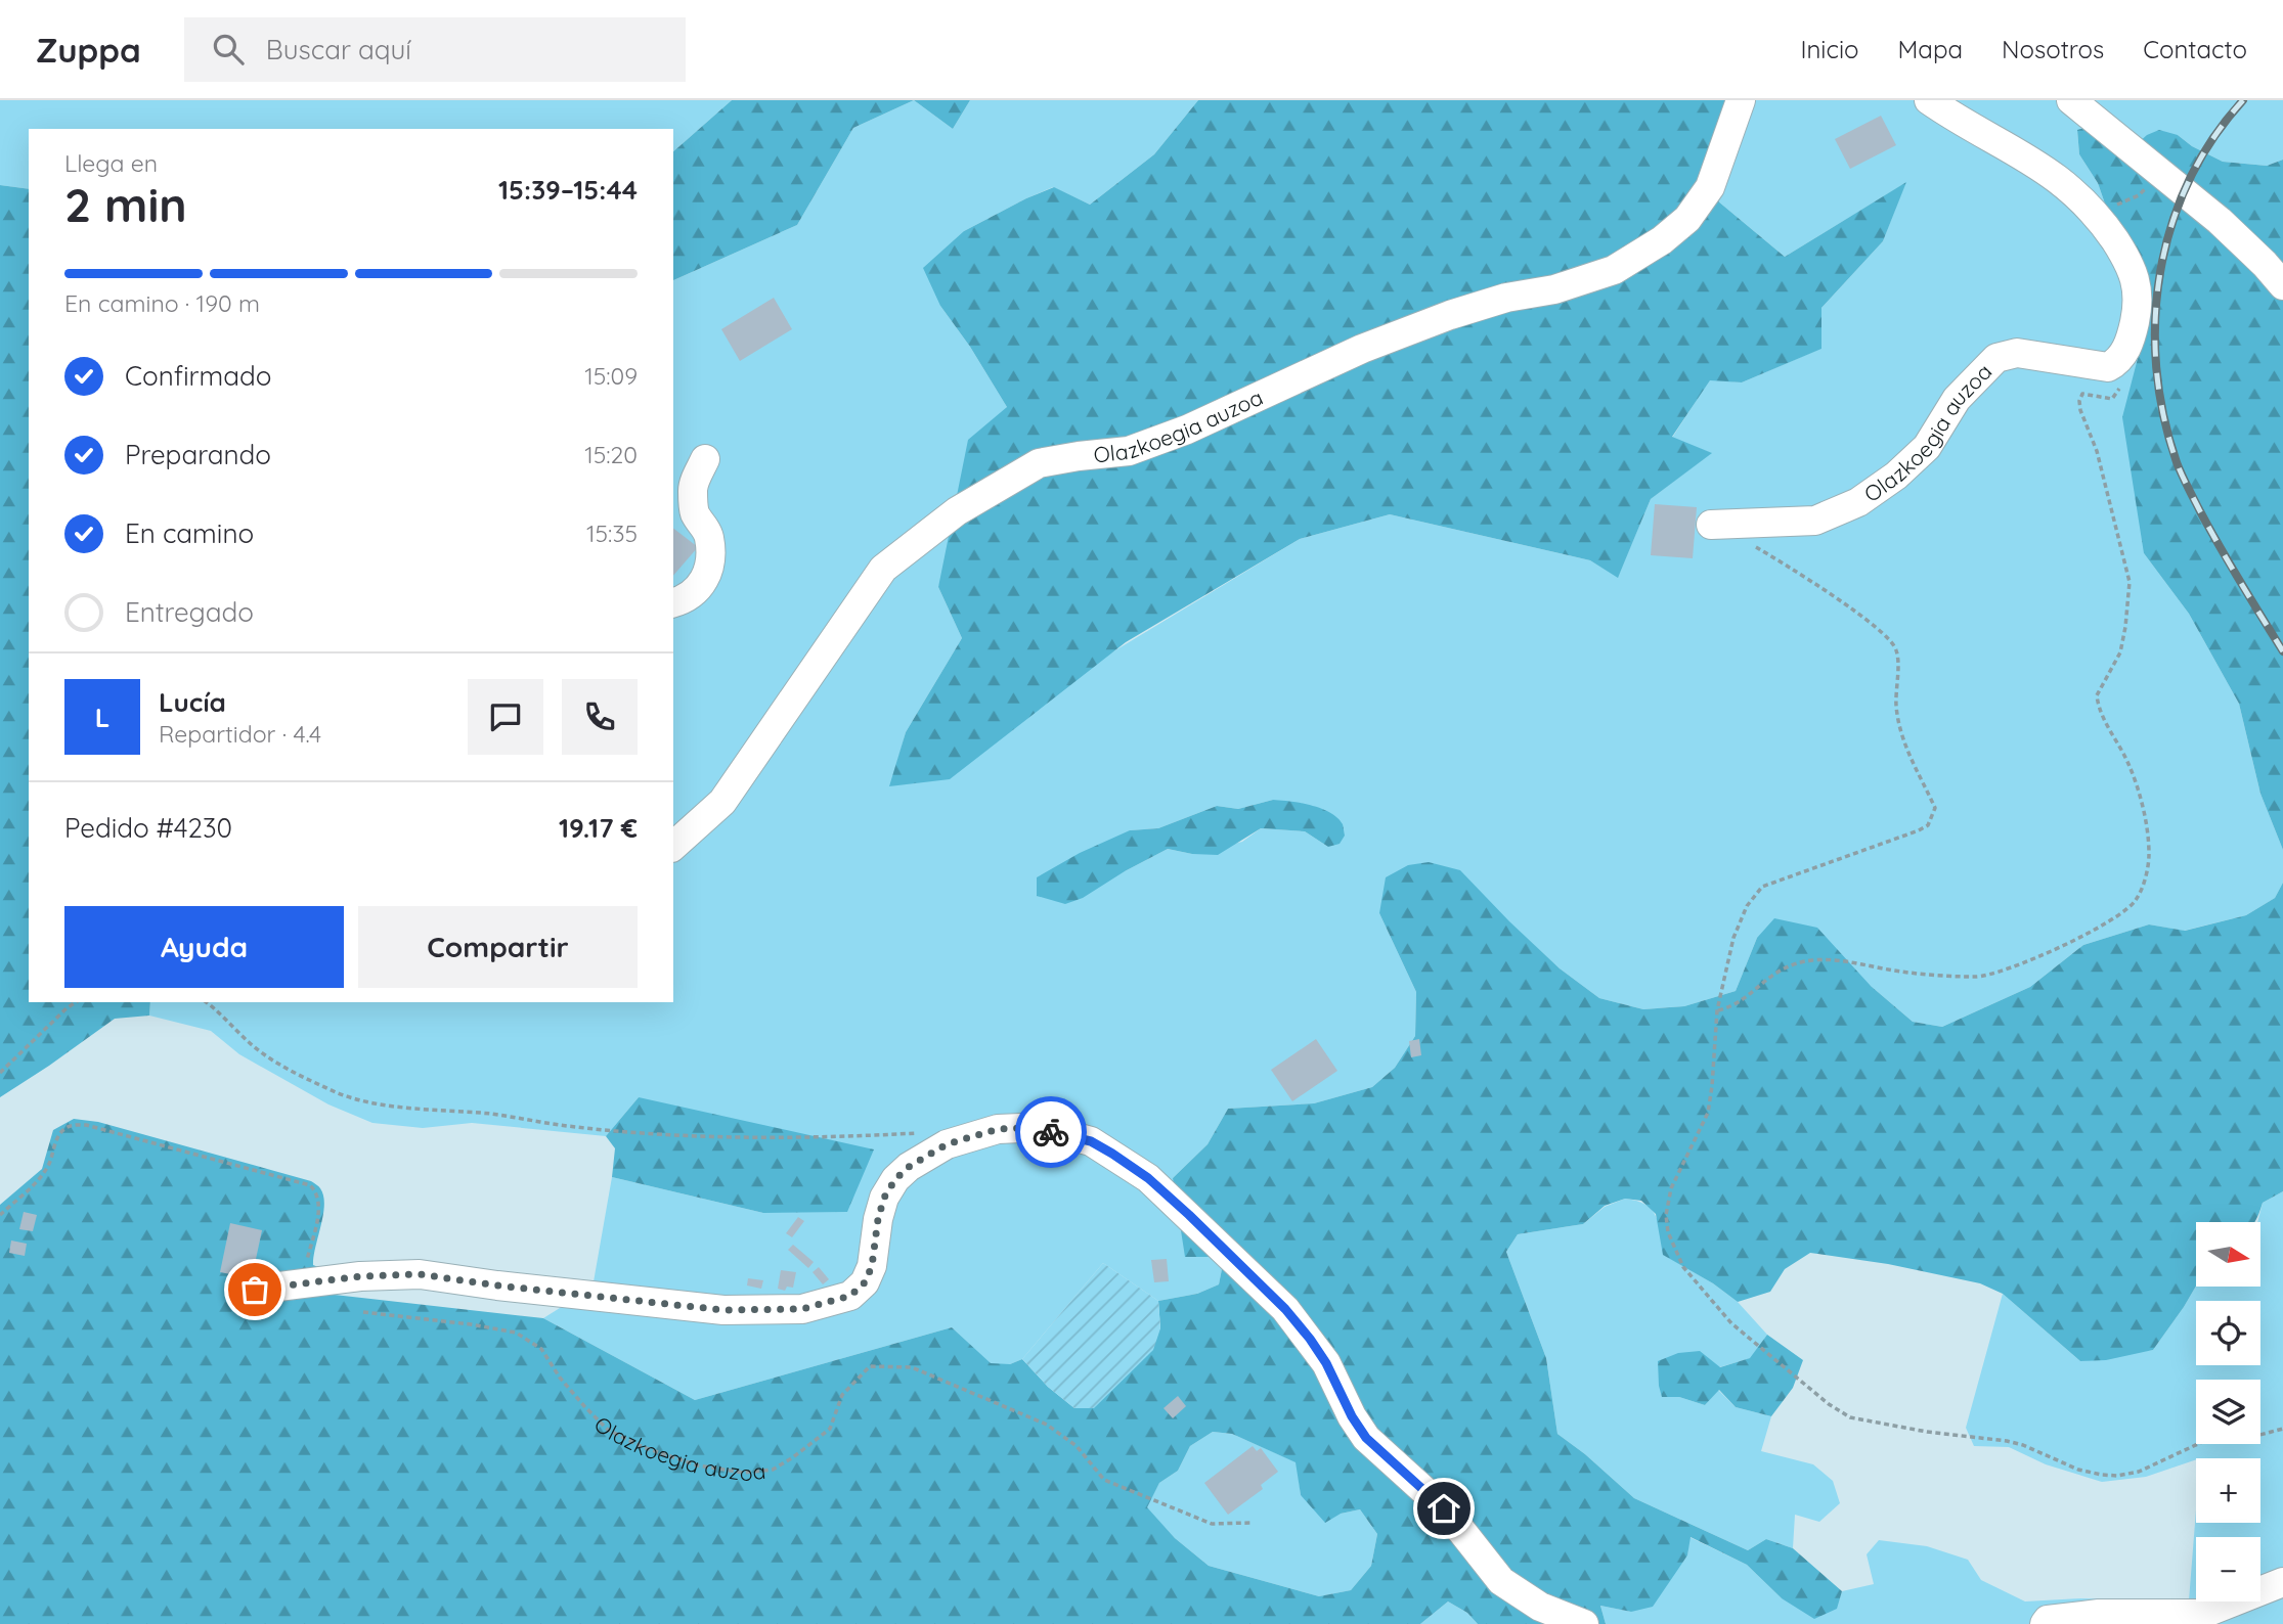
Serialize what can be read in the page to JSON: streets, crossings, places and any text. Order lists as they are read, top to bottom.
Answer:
{
  "streets": {
    "street": ["Olazkoegia auzoa"]
  },
  "north": "right",
  "page": {
    "header": "Zuppa",
    "search": "Buscar aquí",
    "nav": [
      "Inicio",
      "Mapa",
      "Nosotros",
      "Contacto"
    ],
    "heading": ["2 min", "Llega en", "15:39–15:44"],
    "panel": [
      "Lucía",
      "Repartidor · 4.4",
      "Pedido #4230",
      "19.17 €"
    ],
    "bar": "En camino · 190 m",
    "list": [
      ["Confirmado", "15:09"],
      ["Preparando", "15:20"],
      ["En camino", "15:35"],
      "Entregado"
    ],
    "round": "L",
    "buttons": ["Ayuda", "Compartir"],
    "map_buttons": ["+", "−"]
  }
}
